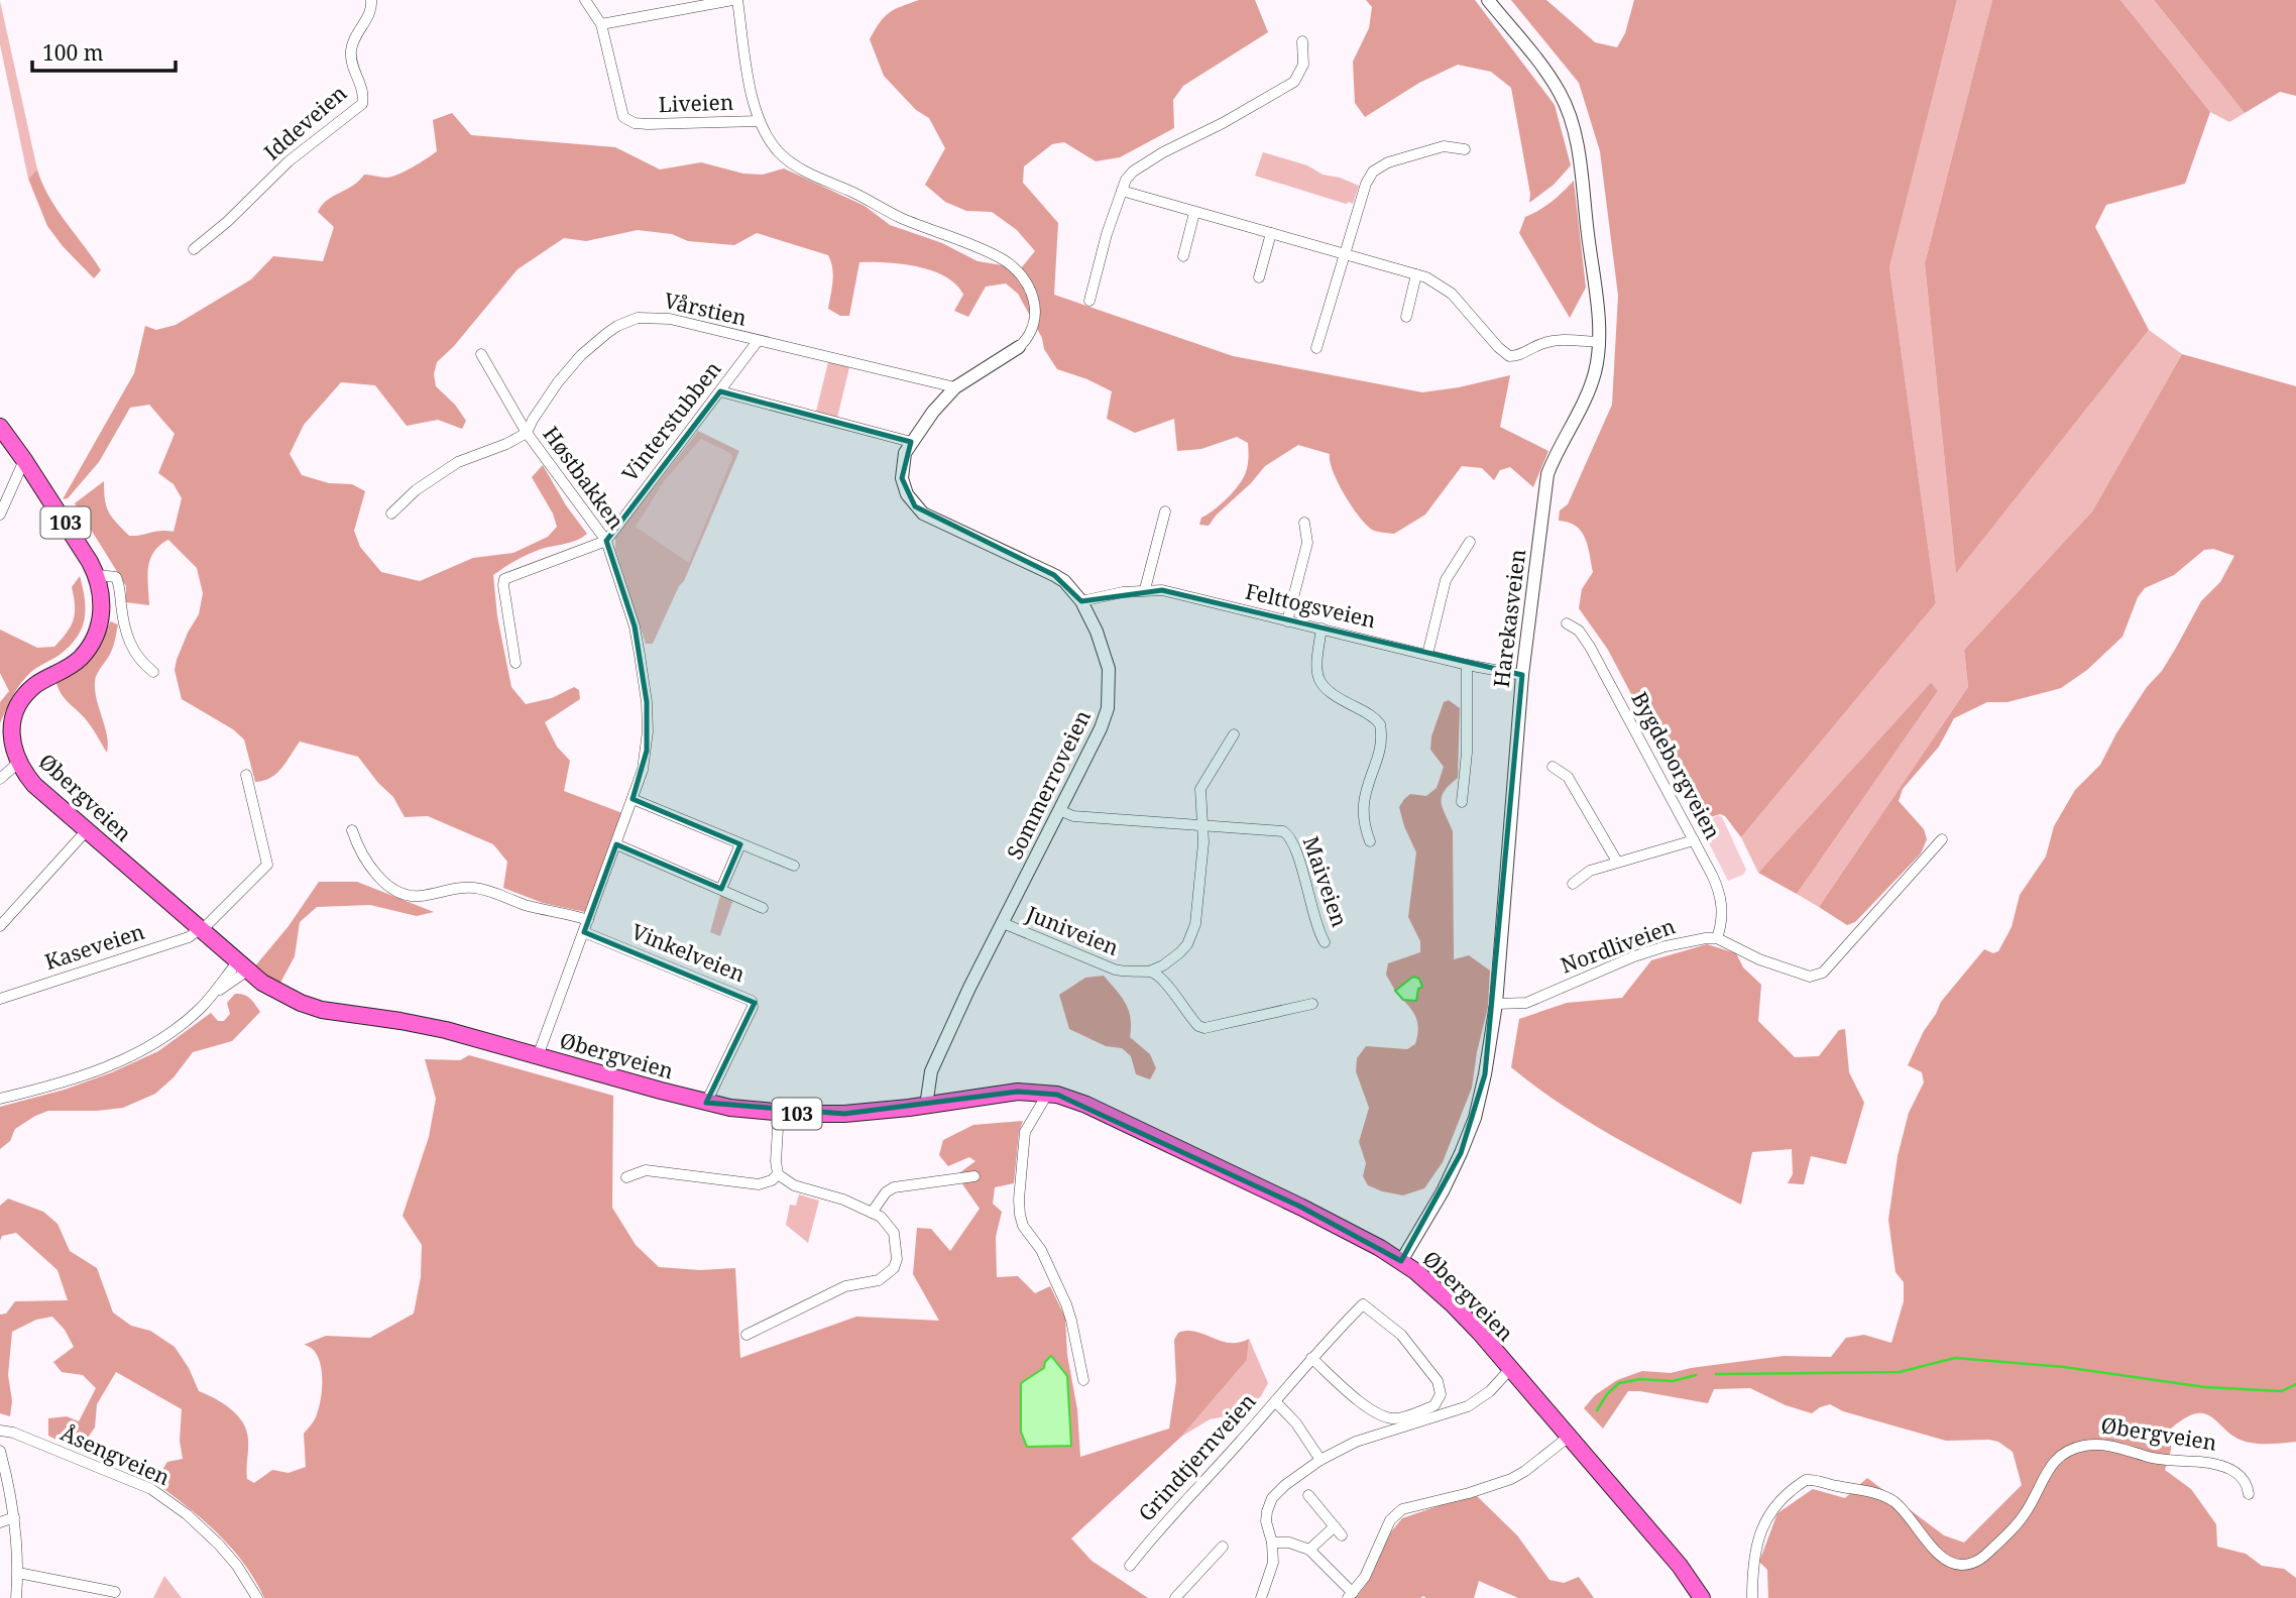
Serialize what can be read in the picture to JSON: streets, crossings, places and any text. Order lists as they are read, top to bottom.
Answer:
{
  "streets": {
    "main road": ["103", "Øbergveien"],
    "street": [
      "Liveien",
      "Iddeveien",
      "Vårstien",
      "Vinterstubben",
      "Høstbakken",
      "Felttogsveien",
      "Harekasveien",
      "Bygdeborgveien",
      "Sommerroveien",
      "Maiveien",
      "Juniveien",
      "Nordliveien",
      "Kaseveien",
      "Vinkelveien",
      "Åsengveien",
      "Grindtjernveien"
    ]
  },
  "crossings": [
    ["Vårstien", "Vinterstubben"],
    ["Vårstien", "Høstbakken"],
    ["Vårstien", "Sommerroveien"],
    ["Vinterstubben", "Høstbakken"],
    ["Høstbakken", "Øbergveien"],
    ["Høstbakken", "Vinkelveien"],
    ["Felttogsveien", "Harekasveien"],
    ["Felttogsveien", "Sommerroveien"],
    ["Harekasveien", "Øbergveien"],
    ["Harekasveien", "Nordliveien"],
    ["Bygdeborgveien", "Nordliveien"],
    ["Sommerroveien", "Øbergveien"],
    ["Sommerroveien", "Maiveien"],
    ["Sommerroveien", "Juniveien"],
    ["Øbergveien", "Kaseveien"],
    ["Øbergveien", "Vinkelveien"]
  ],
  "scale_bar": "100 m"
}
